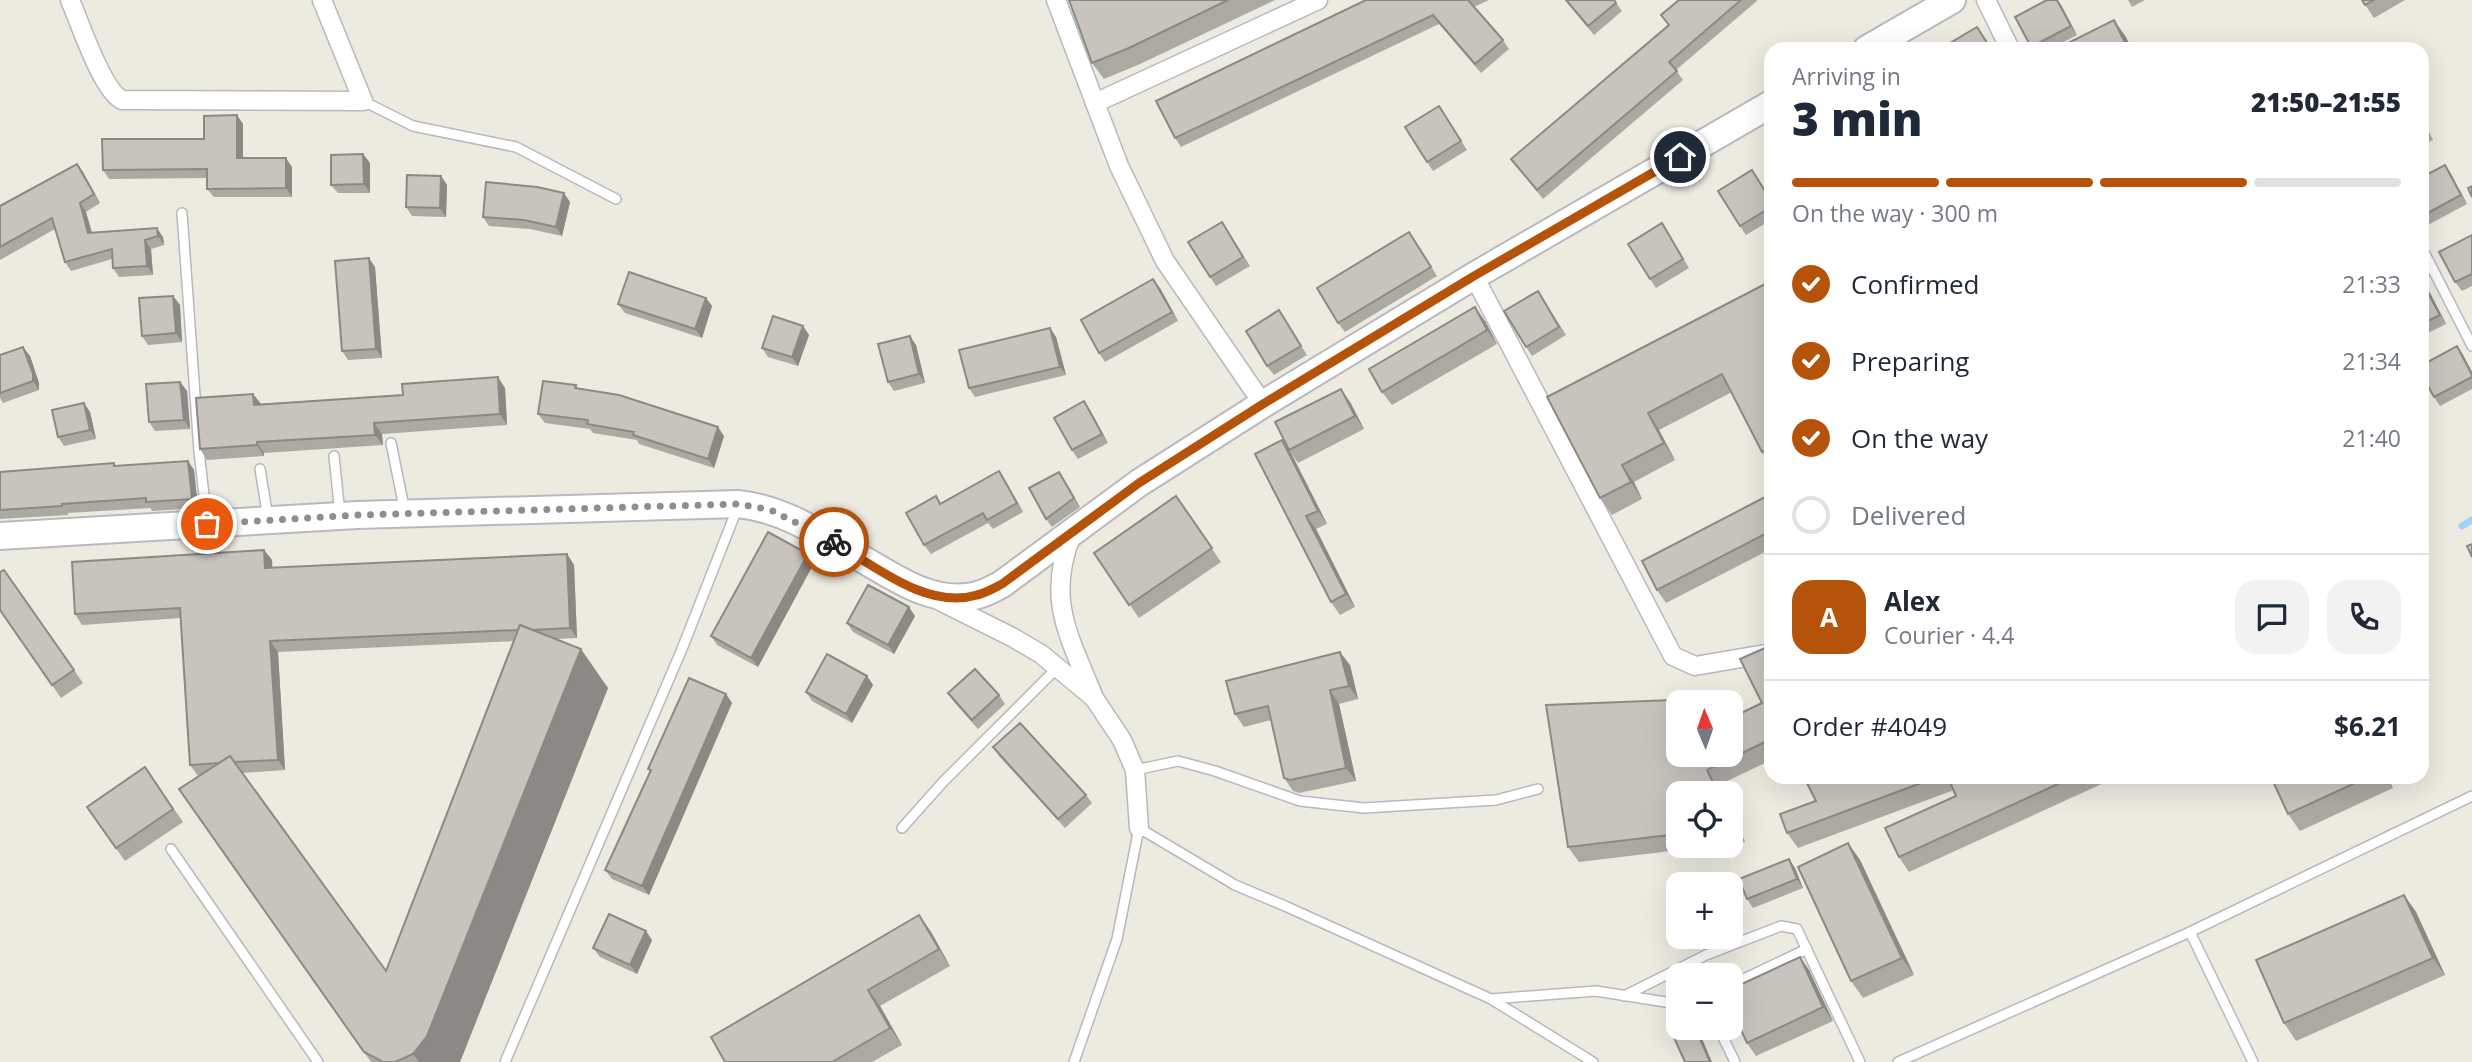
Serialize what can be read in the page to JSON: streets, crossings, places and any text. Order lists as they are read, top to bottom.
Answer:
{
  "north": "top",
  "page": {
    "heading": ["3 min", "Arriving in", "21:50–21:55"],
    "panel": [
      "Alex",
      "Courier · 4.4",
      "Order #4049",
      "$6.21"
    ],
    "bar": "On the way · 300 m",
    "list": [
      ["Confirmed", "21:33"],
      ["Preparing", "21:34"],
      ["On the way", "21:40"],
      "Delivered"
    ],
    "round": "A",
    "map_buttons": ["+", "−"]
  }
}
